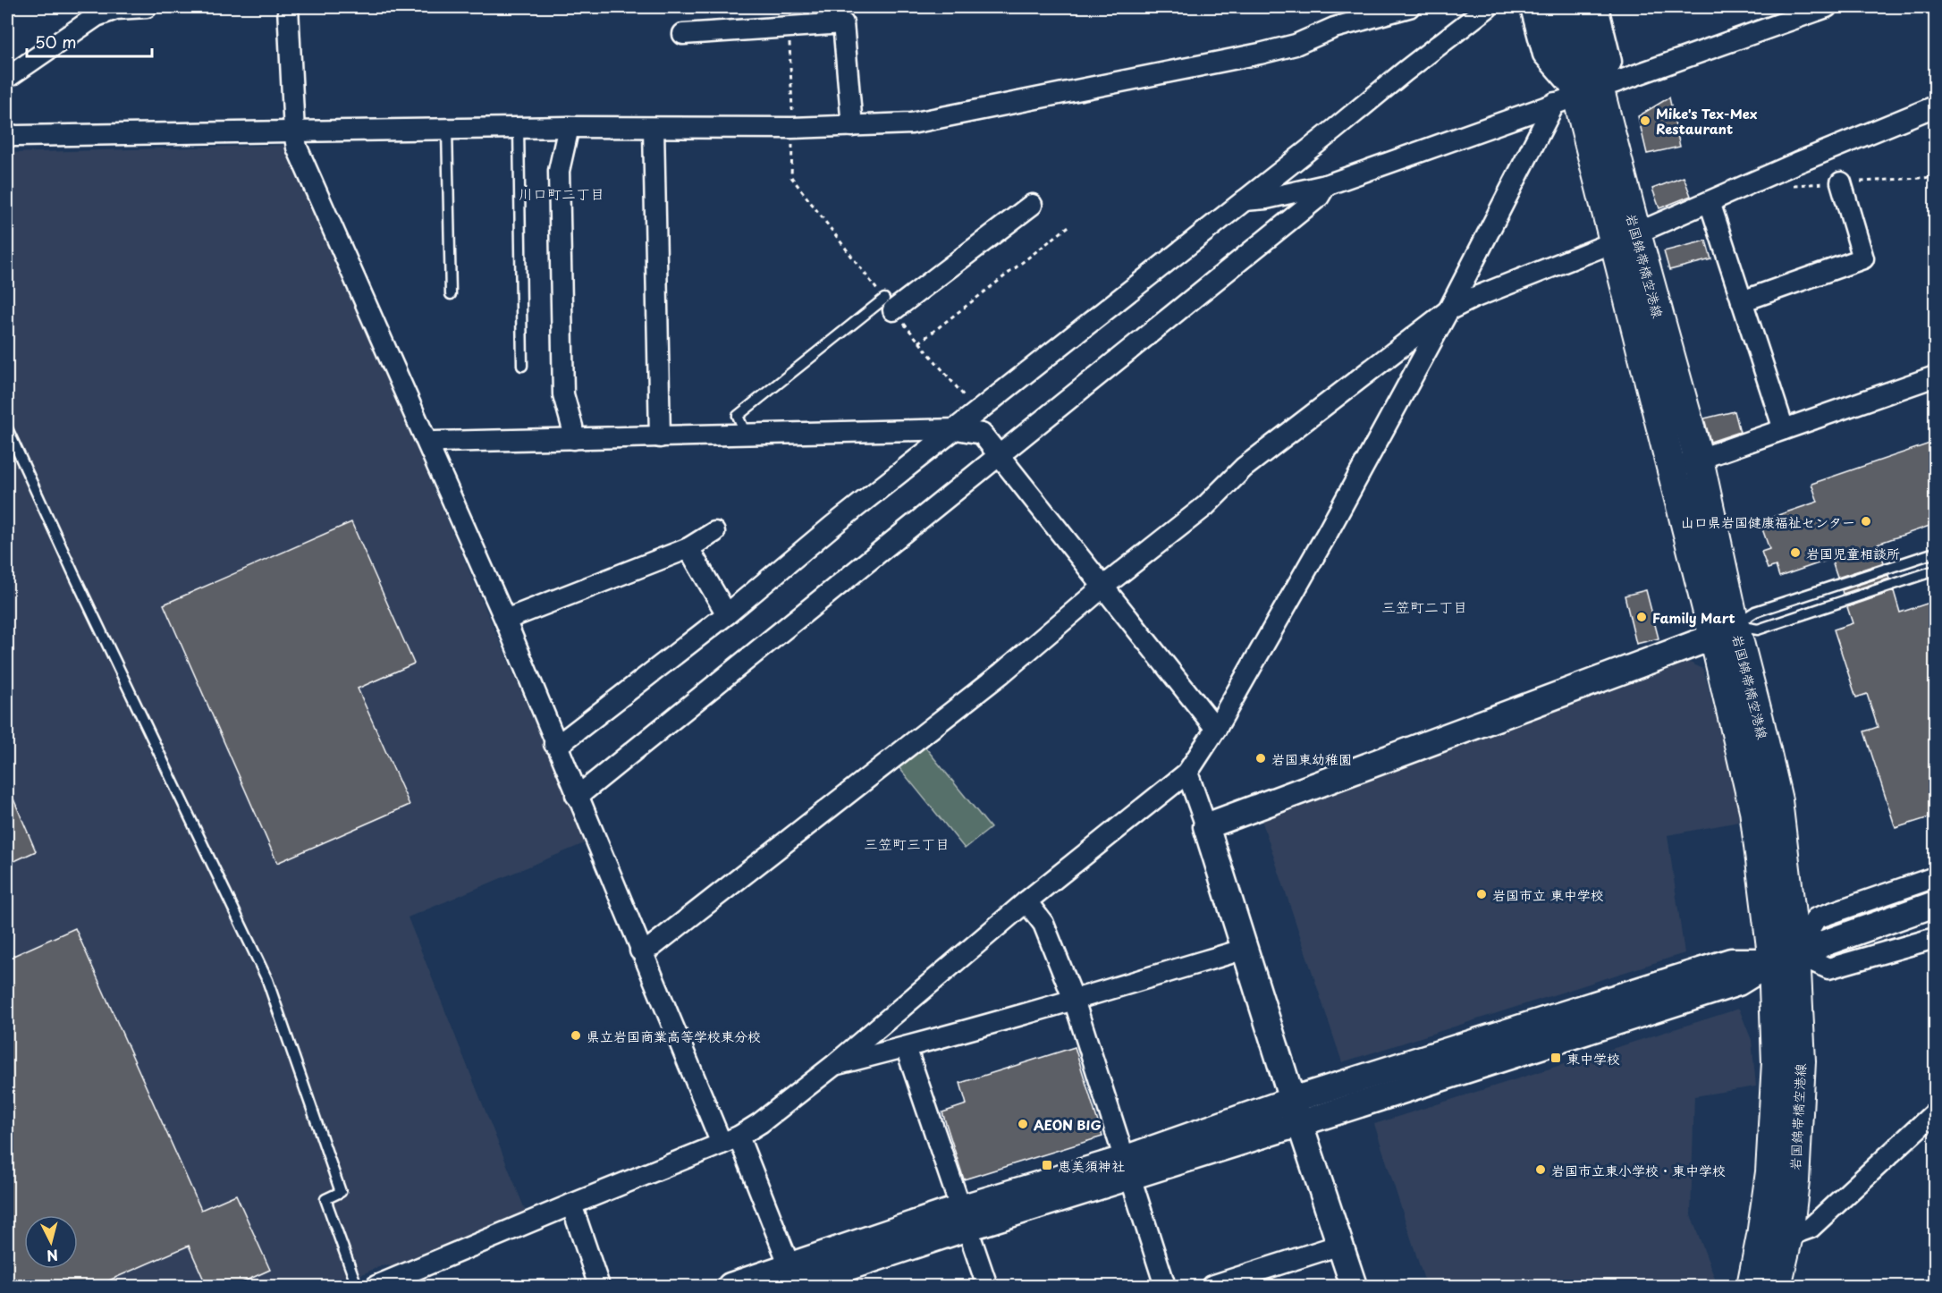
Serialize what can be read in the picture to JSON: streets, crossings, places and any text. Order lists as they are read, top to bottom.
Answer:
{
  "streets": {
    "main road": ["岩国錦帯橋空港線"]
  },
  "districts": ["川口町二丁目", "三笠町二丁目", "三笠町三丁目"],
  "places": {
    "other": [
      "Mike's Tex-Mex Restaurant",
      "山口県岩国健康福祉センター",
      "岩国児童相談所",
      "Family Mart",
      "岩国東幼稚園",
      "岩国市立 東中学校",
      "県立岩国商業高等学校東分校",
      "AEON BIG",
      "岩国市立東小学校・東中学校"
    ],
    "transit": ["東中学校", "恵美須神社"]
  },
  "scale_bar": "50 m",
  "north": "bottom"
}
